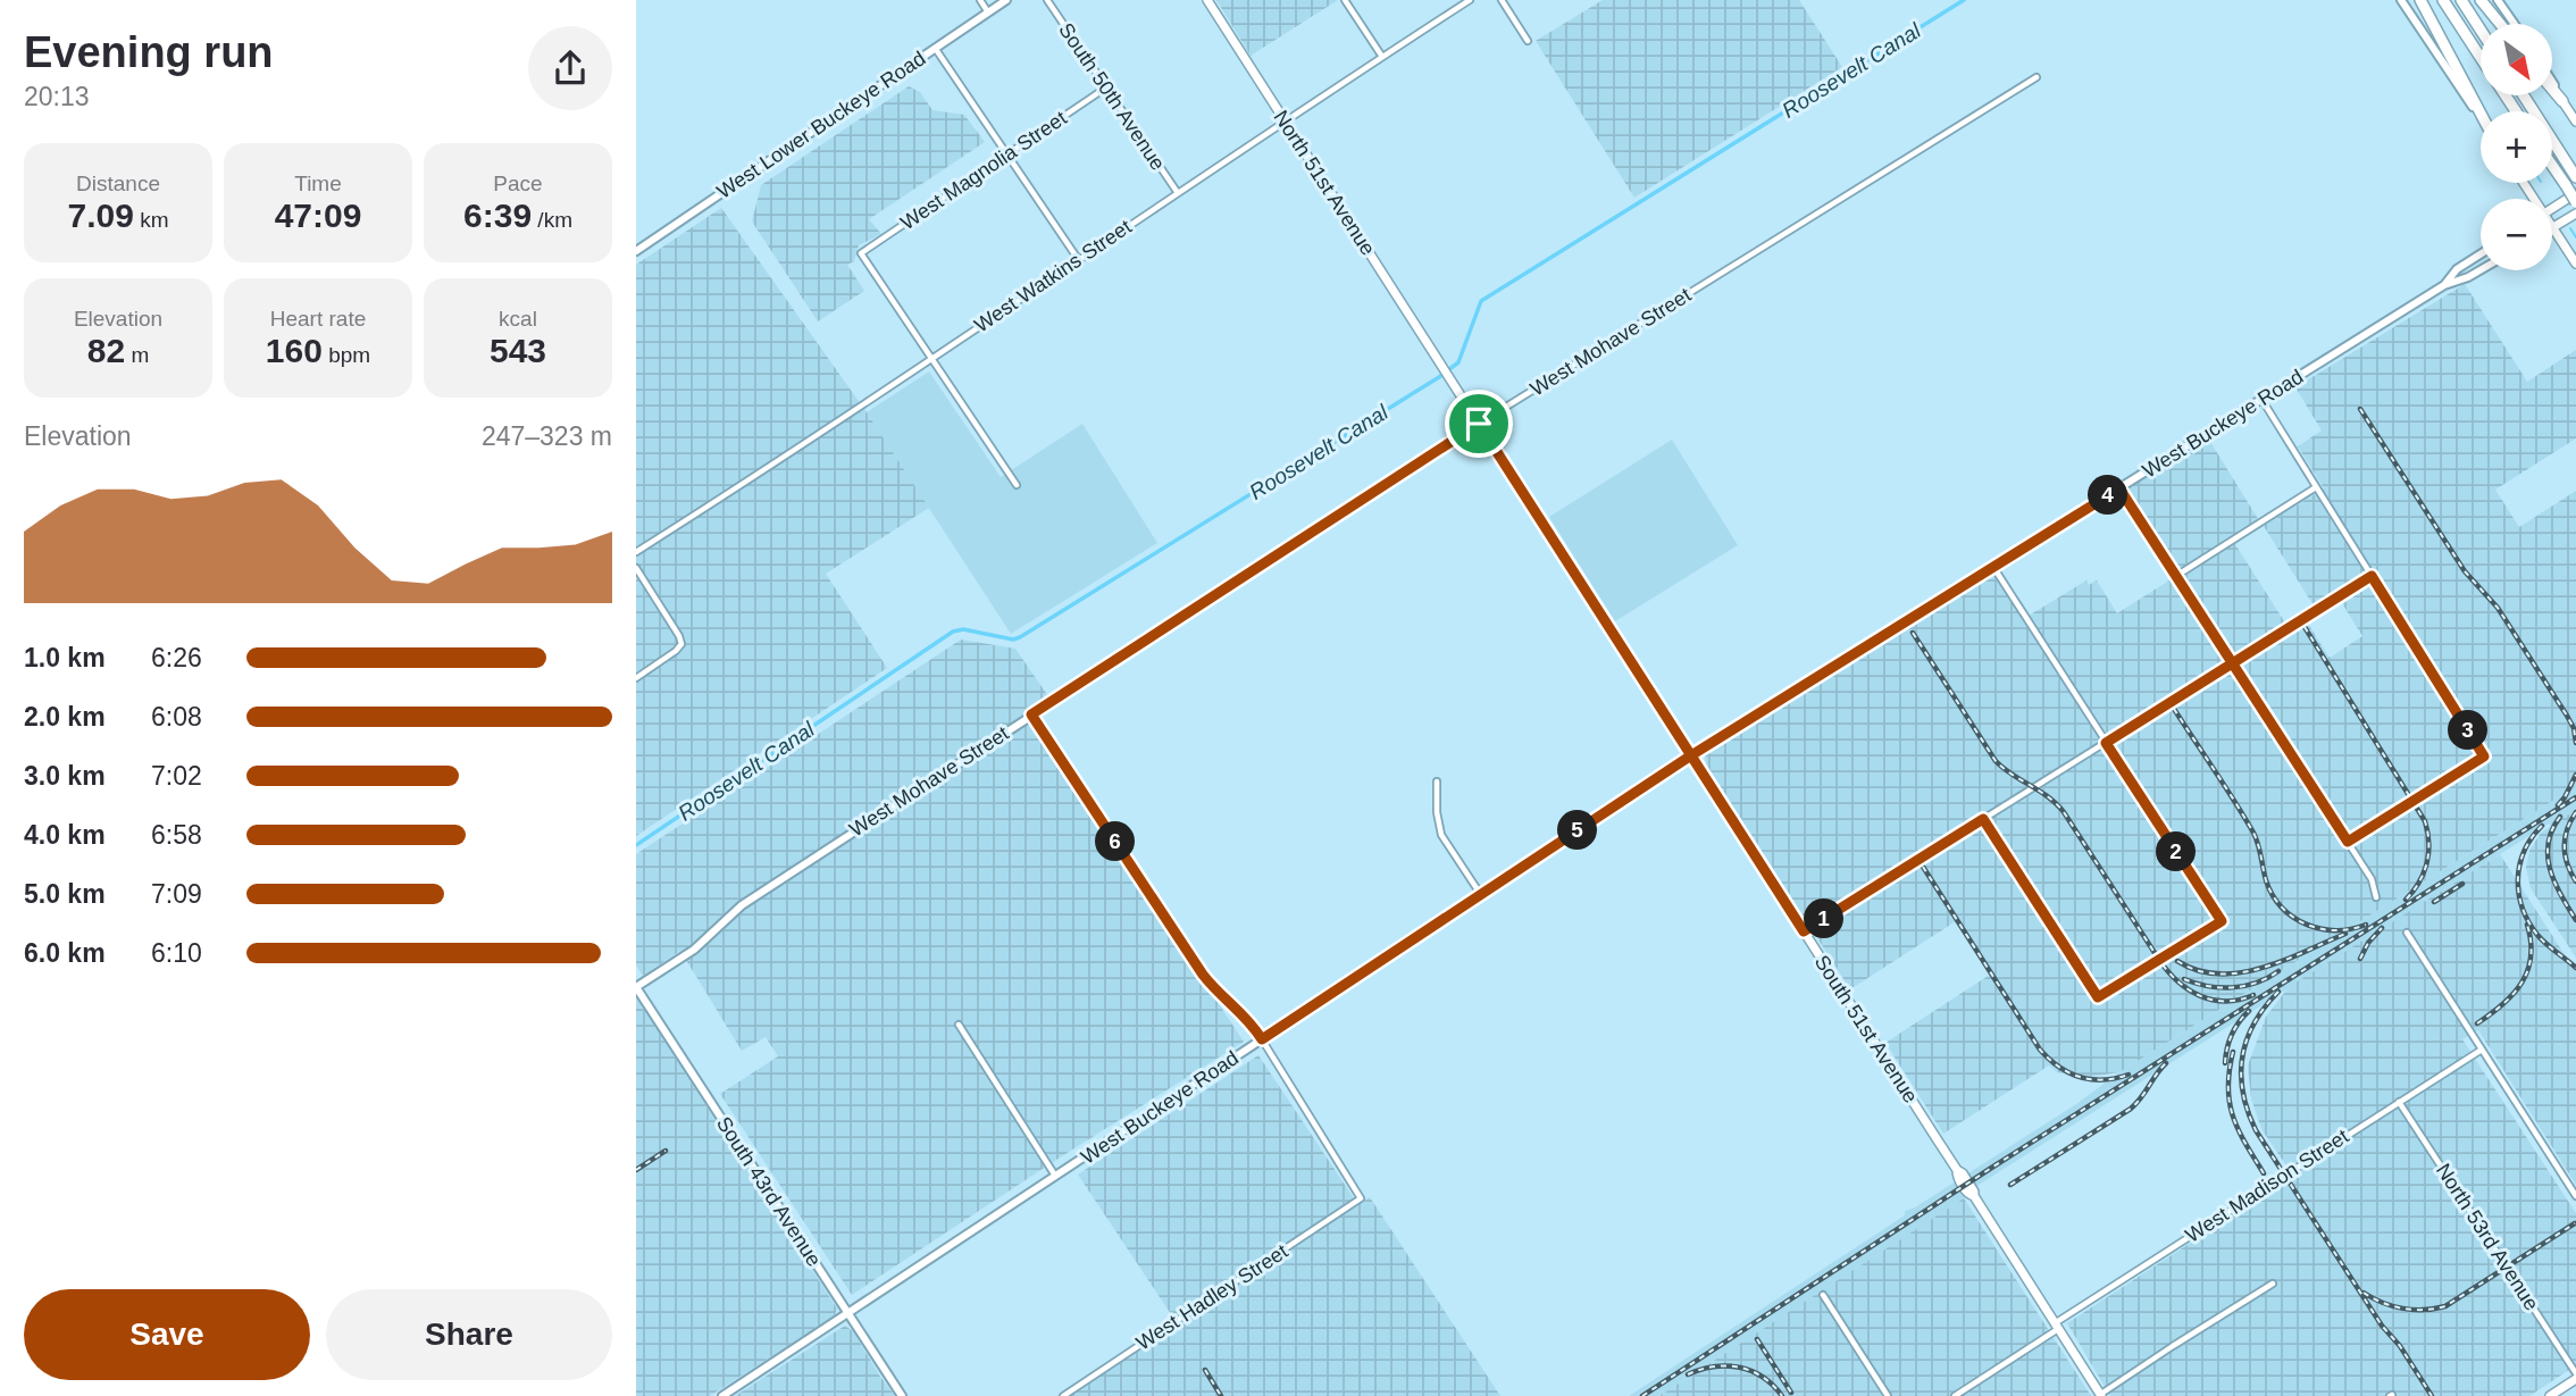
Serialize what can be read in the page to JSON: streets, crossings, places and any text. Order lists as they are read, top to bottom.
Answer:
{
  "streets": {
    "main road": [
      "West Lower Buckeye Road",
      "North 51st Avenue",
      "West Mohave Street",
      "West Buckeye Road",
      "South 51st Avenue",
      "South 43rd Avenue"
    ],
    "street": [
      "South 50th Avenue",
      "West Magnolia Street",
      "West Watkins Street",
      "West Madison Street",
      "North 53rd Avenue",
      "West Hadley Street"
    ]
  },
  "crossings": [
    ["South 50th Avenue", "West Magnolia Street"],
    ["South 50th Avenue", "West Watkins Street"],
    ["West Magnolia Street", "West Watkins Street"],
    ["North 51st Avenue", "West Watkins Street"],
    ["North 51st Avenue", "South 51st Avenue"],
    ["West Mohave Street", "South 51st Avenue"],
    ["West Mohave Street", "South 43rd Avenue"],
    ["West Buckeye Road", "South 51st Avenue"],
    ["West Buckeye Road", "South 43rd Avenue"],
    ["West Buckeye Road", "West Hadley Street"],
    ["South 51st Avenue", "West Madison Street"],
    ["West Madison Street", "North 53rd Avenue"]
  ],
  "water": ["Roosevelt Canal"],
  "north": "bottom right",
  "page": {
    "heading": ["Evening run", "20:13"],
    "map_buttons": ["+", "−"],
    "stats": [
      ["Distance", "7.09 km"],
      ["Time", "47:09"],
      ["Pace", "6:39 /km"],
      ["Elevation", "82 m"],
      ["Heart rate", "160 bpm"],
      ["kcal", "543"]
    ],
    "chart": ["Elevation", "247–323 m"],
    "pins": [
      "4",
      "3",
      "5",
      "6",
      "2",
      "1"
    ],
    "list": [
      {
        "name": "1.0 km",
        "note": "6:26"
      },
      {
        "name": "2.0 km",
        "note": "6:08"
      },
      {
        "name": "3.0 km",
        "note": "7:02"
      },
      {
        "name": "4.0 km",
        "note": "6:58"
      },
      {
        "name": "5.0 km",
        "note": "7:09"
      },
      {
        "name": "6.0 km",
        "note": "6:10"
      }
    ],
    "buttons": ["Save", "Share"]
  }
}
